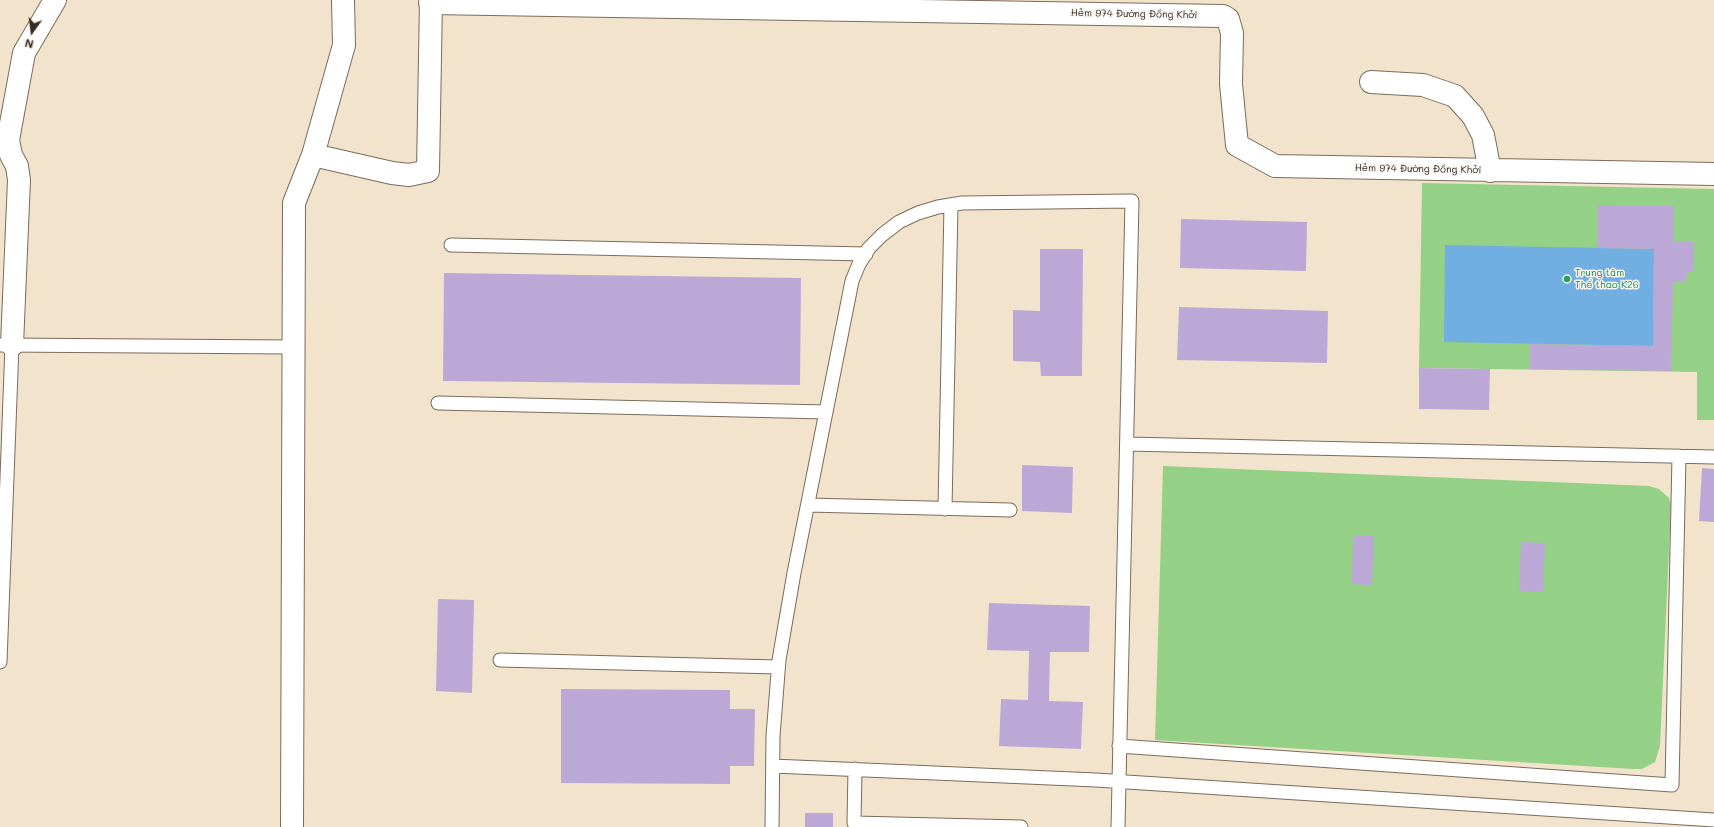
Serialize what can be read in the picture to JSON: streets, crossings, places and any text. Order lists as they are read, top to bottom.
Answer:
{
  "streets": {
    "street": ["Hẻm 974 Đường Đồng Khởi"]
  },
  "places": ["Trung tâm Thể thao K26"],
  "north": "bottom"
}
